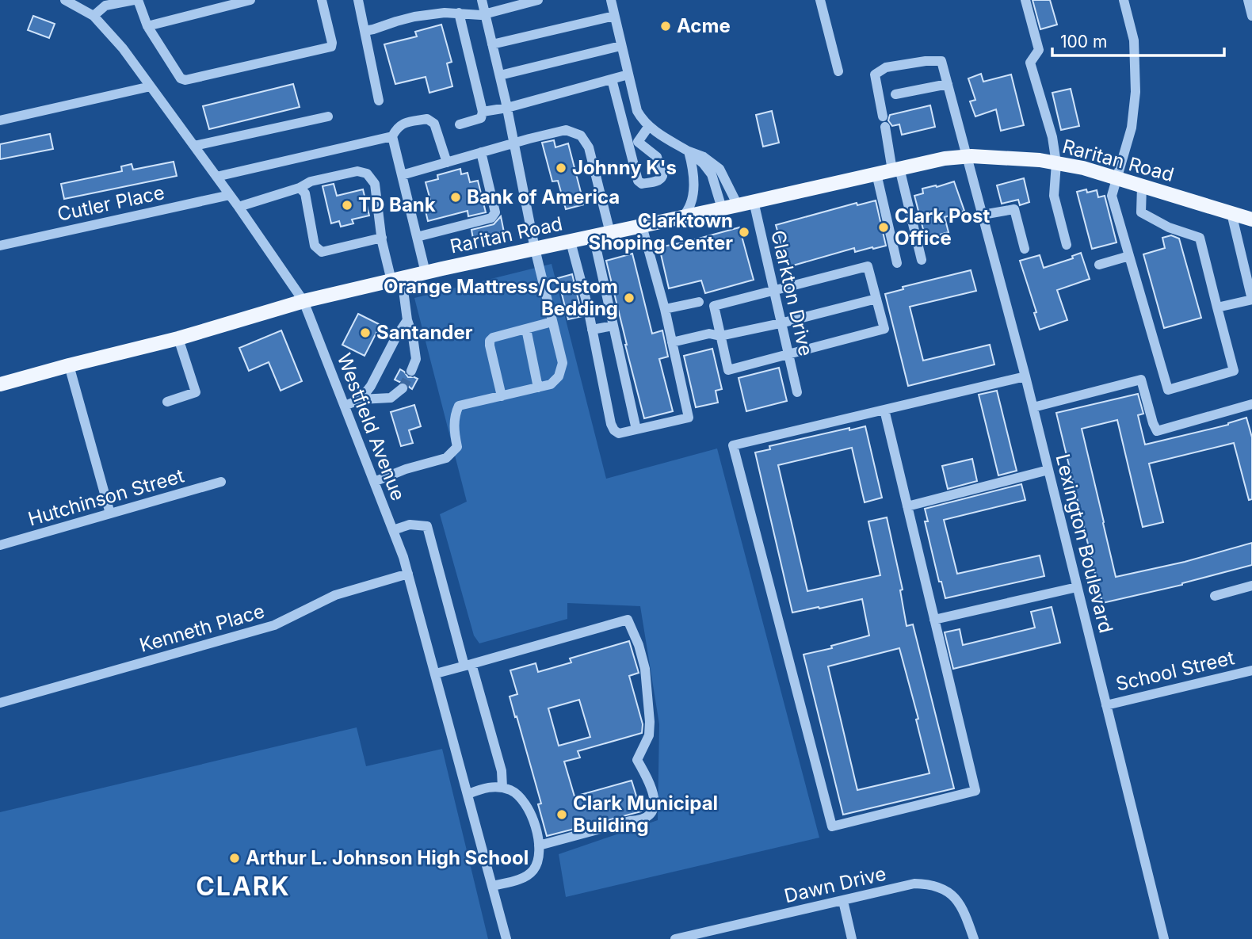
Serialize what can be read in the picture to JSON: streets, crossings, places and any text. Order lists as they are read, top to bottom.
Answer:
{
  "streets": {
    "main road": ["Raritan Road"],
    "street": [
      "Cutler Place",
      "Clarkton Drive",
      "Westfield Avenue",
      "Hutchinson Street",
      "Lexington Boulevard",
      "Kenneth Place",
      "School Street",
      "Dawn Drive"
    ]
  },
  "crossings": [
    ["Raritan Road", "Clarkton Drive"],
    ["Raritan Road", "Westfield Avenue"],
    ["Raritan Road", "Lexington Boulevard"],
    ["Cutler Place", "Westfield Avenue"],
    ["Westfield Avenue", "Kenneth Place"],
    ["Lexington Boulevard", "School Street"]
  ],
  "districts": ["CLARK"],
  "places": [
    "Acme",
    "Johnny K's",
    "Bank of America",
    "TD Bank",
    "Clark Post Office",
    "Clarktown Shoping Center",
    "Orange Mattress/Custom Bedding",
    "Santander",
    "Clark Municipal Building",
    "Arthur L. Johnson High School"
  ],
  "scale_bar": "100 m"
}
